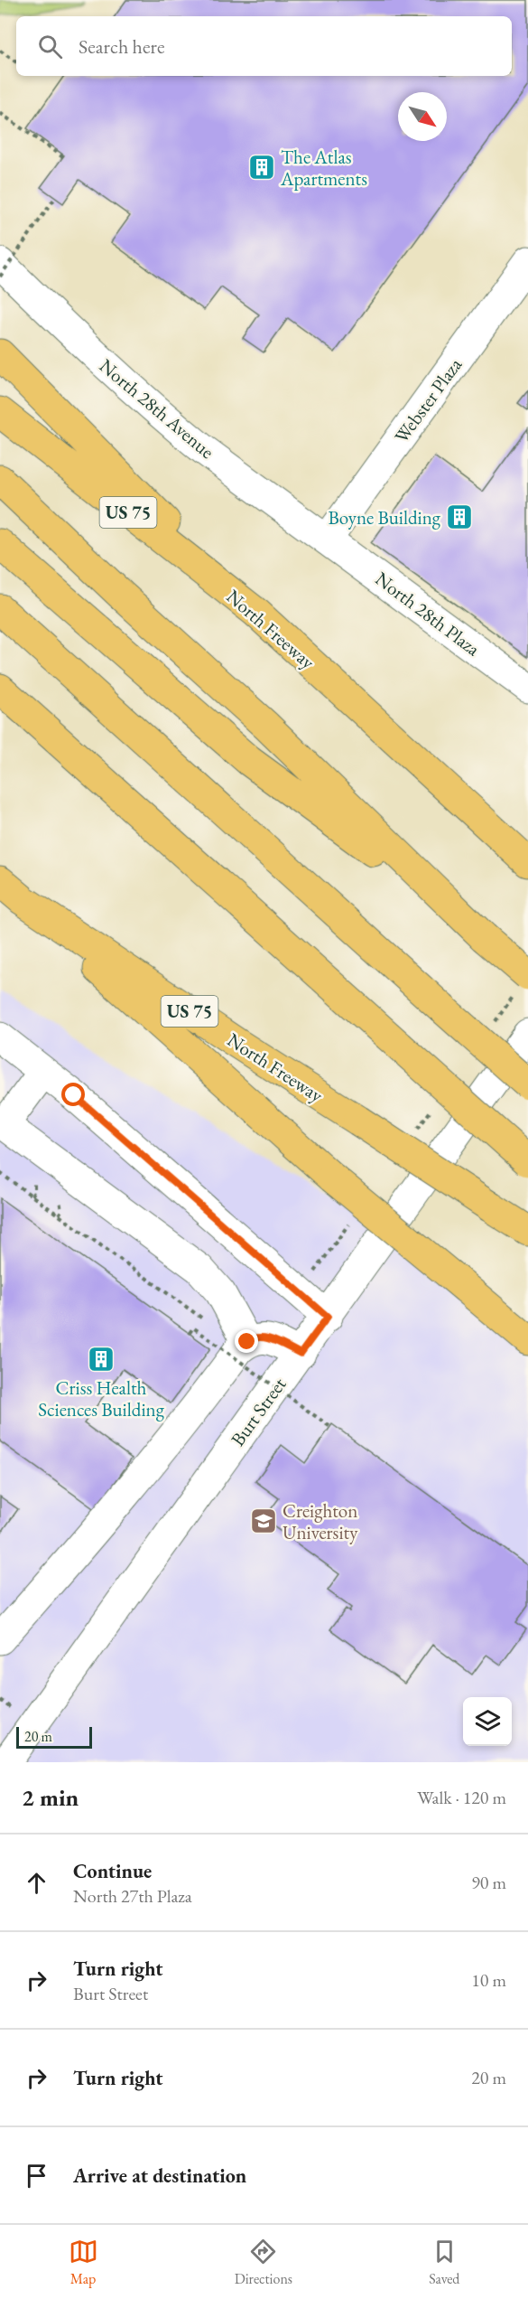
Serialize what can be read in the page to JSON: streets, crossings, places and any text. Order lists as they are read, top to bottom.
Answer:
{
  "streets": {
    "highway": ["US 75", "North Freeway"],
    "street": [
      "Webster Plaza",
      "North 28th Avenue",
      "North 28th Plaza",
      "Burt Street"
    ]
  },
  "crossings": [
    ["Webster Plaza", "North 28th Avenue"],
    ["Webster Plaza", "North 28th Plaza"],
    ["North 28th Avenue", "North 28th Plaza"]
  ],
  "places": {
    "building": ["The Atlas Apartments", "Boyne Building", "Criss Health Sciences Building"],
    "school or university": ["Creighton University"]
  },
  "scale_bar": "20 m",
  "north": "bottom right",
  "page": {
    "search": "Search here",
    "scale": "20 m",
    "heading": ["2 min", "Walk · 120 m"],
    "list": [
      ["Continue", "North 27th Plaza", "90 m"],
      ["Turn right", "Burt Street", "10 m"],
      ["Turn right", "20 m"],
      "Arrive at destination"
    ],
    "nav": ["Map", "Directions", "Saved"]
  }
}
